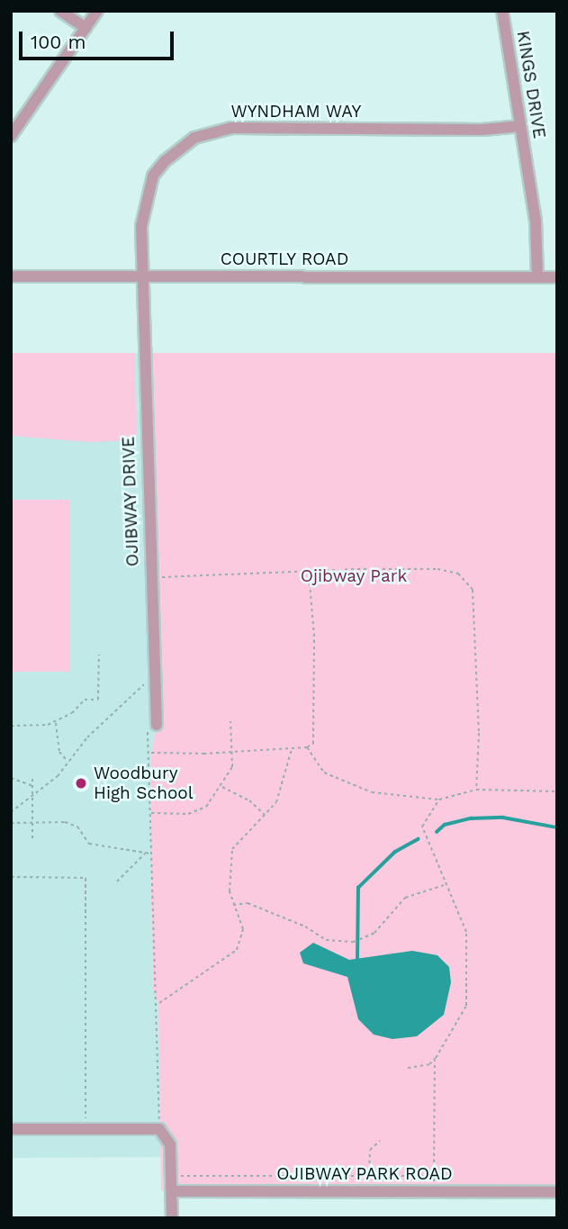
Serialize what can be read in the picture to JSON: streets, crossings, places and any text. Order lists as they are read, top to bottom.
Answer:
{
  "streets": {
    "street": [
      "KINGS DRIVE",
      "WYNDHAM WAY",
      "COURTLY ROAD",
      "OJIBWAY DRIVE",
      "OJIBWAY PARK ROAD"
    ]
  },
  "crossings": [
    ["KINGS DRIVE", "WYNDHAM WAY"],
    ["KINGS DRIVE", "COURTLY ROAD"],
    ["WYNDHAM WAY", "COURTLY ROAD"],
    ["WYNDHAM WAY", "OJIBWAY DRIVE"],
    ["COURTLY ROAD", "OJIBWAY DRIVE"]
  ],
  "parks": ["Ojibway Park"],
  "places": ["Woodbury High School"],
  "scale_bar": "100 m"
}
